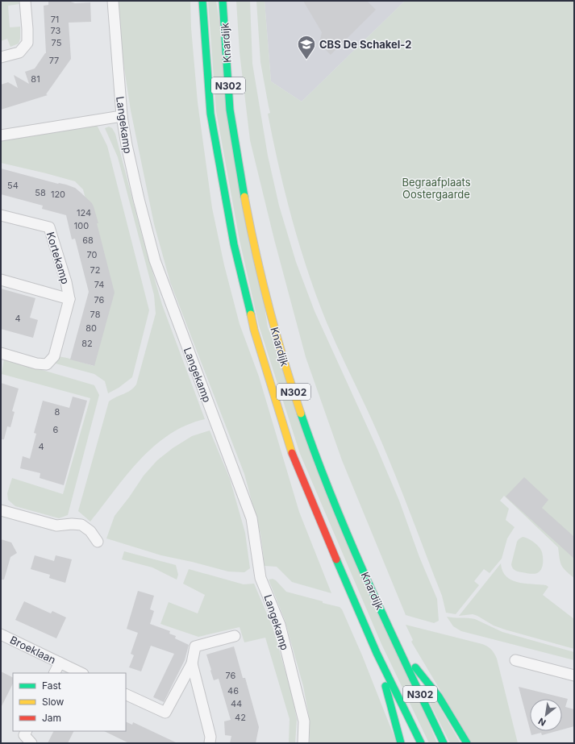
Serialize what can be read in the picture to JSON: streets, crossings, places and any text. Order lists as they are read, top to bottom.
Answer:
{
  "streets": {
    "main road": ["Knardijk", "N302"],
    "street": ["Langekamp", "Kortekamp", "Broeklaan"]
  },
  "parks": ["Begraafplaats Oostergaarde"],
  "places": {
    "school or university": ["CBS De Schakel-2"]
  },
  "house_numbers": [
    "71",
    "73",
    "75",
    "77",
    "81",
    "54",
    "58",
    "120",
    "124",
    "100",
    "68",
    "70",
    "72",
    "74",
    "76",
    "78",
    "4",
    "80",
    "82",
    "8",
    "6",
    "4",
    "76",
    "46",
    "44",
    "42"
  ],
  "legend": ["Fast", "Slow", "Jam"],
  "north": "bottom left"
}
